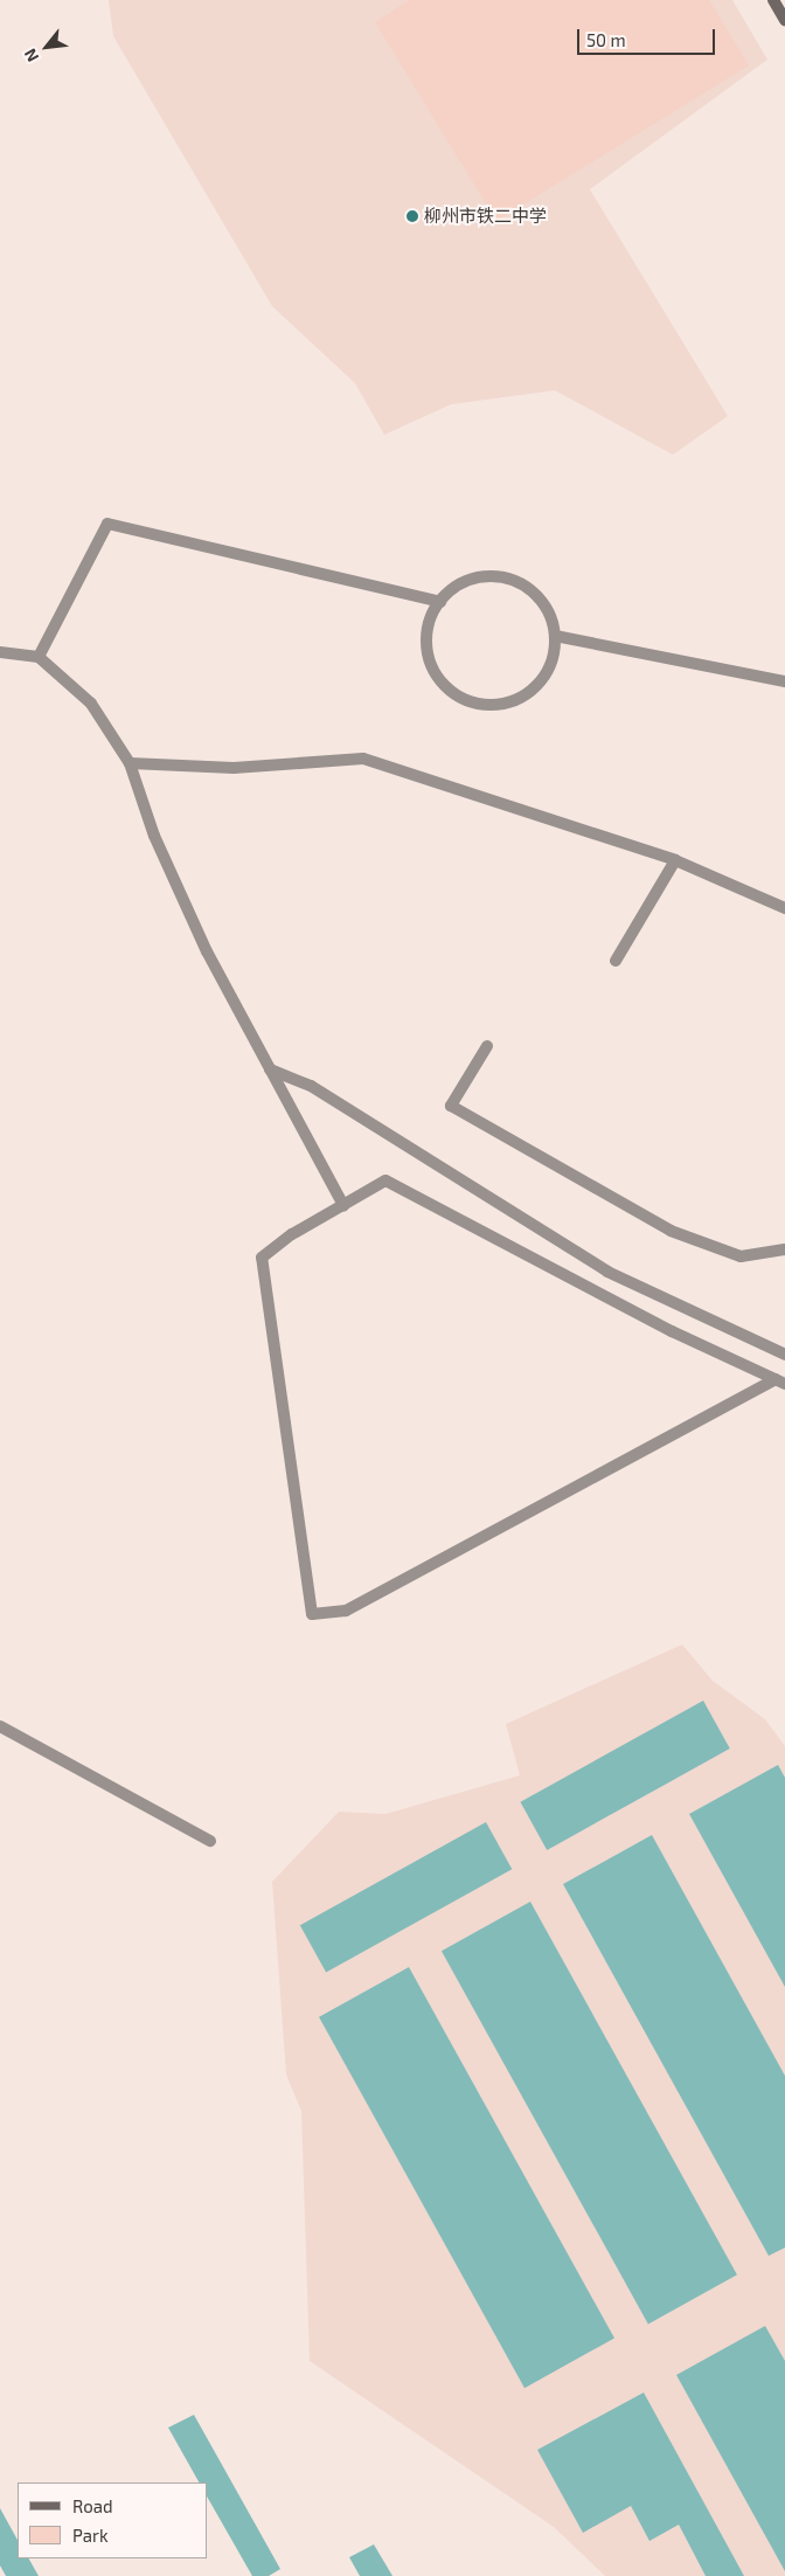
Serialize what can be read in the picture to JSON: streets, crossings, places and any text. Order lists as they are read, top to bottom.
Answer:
{
  "places": ["柳州市铁二中学"],
  "legend": ["Road", "Park"],
  "scale_bar": "50 m",
  "north": "bottom left"
}
